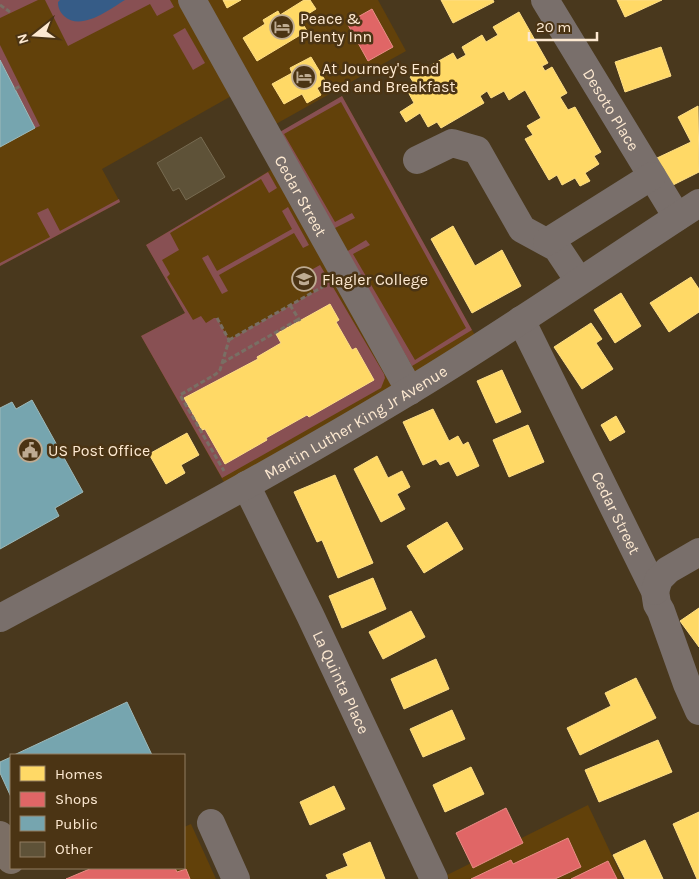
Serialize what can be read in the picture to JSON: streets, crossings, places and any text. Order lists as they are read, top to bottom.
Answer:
{
  "streets": {
    "street": [
      "Desoto Place",
      "Cedar Street",
      "Martin Luther King Jr Avenue",
      "La Quinta Place"
    ]
  },
  "crossings": [
    ["Desoto Place", "Martin Luther King Jr Avenue"],
    ["Cedar Street", "Martin Luther King Jr Avenue"],
    ["Martin Luther King Jr Avenue", "La Quinta Place"]
  ],
  "places": {
    "hotel": ["Peace & Plenty Inn", "At Journey's End Bed and Breakfast"],
    "school or university": ["Flagler College"],
    "public building": ["US Post Office"]
  },
  "legend": [
    "Homes",
    "Shops",
    "Public",
    "Other"
  ],
  "scale_bar": "20 m",
  "north": "left"
}
